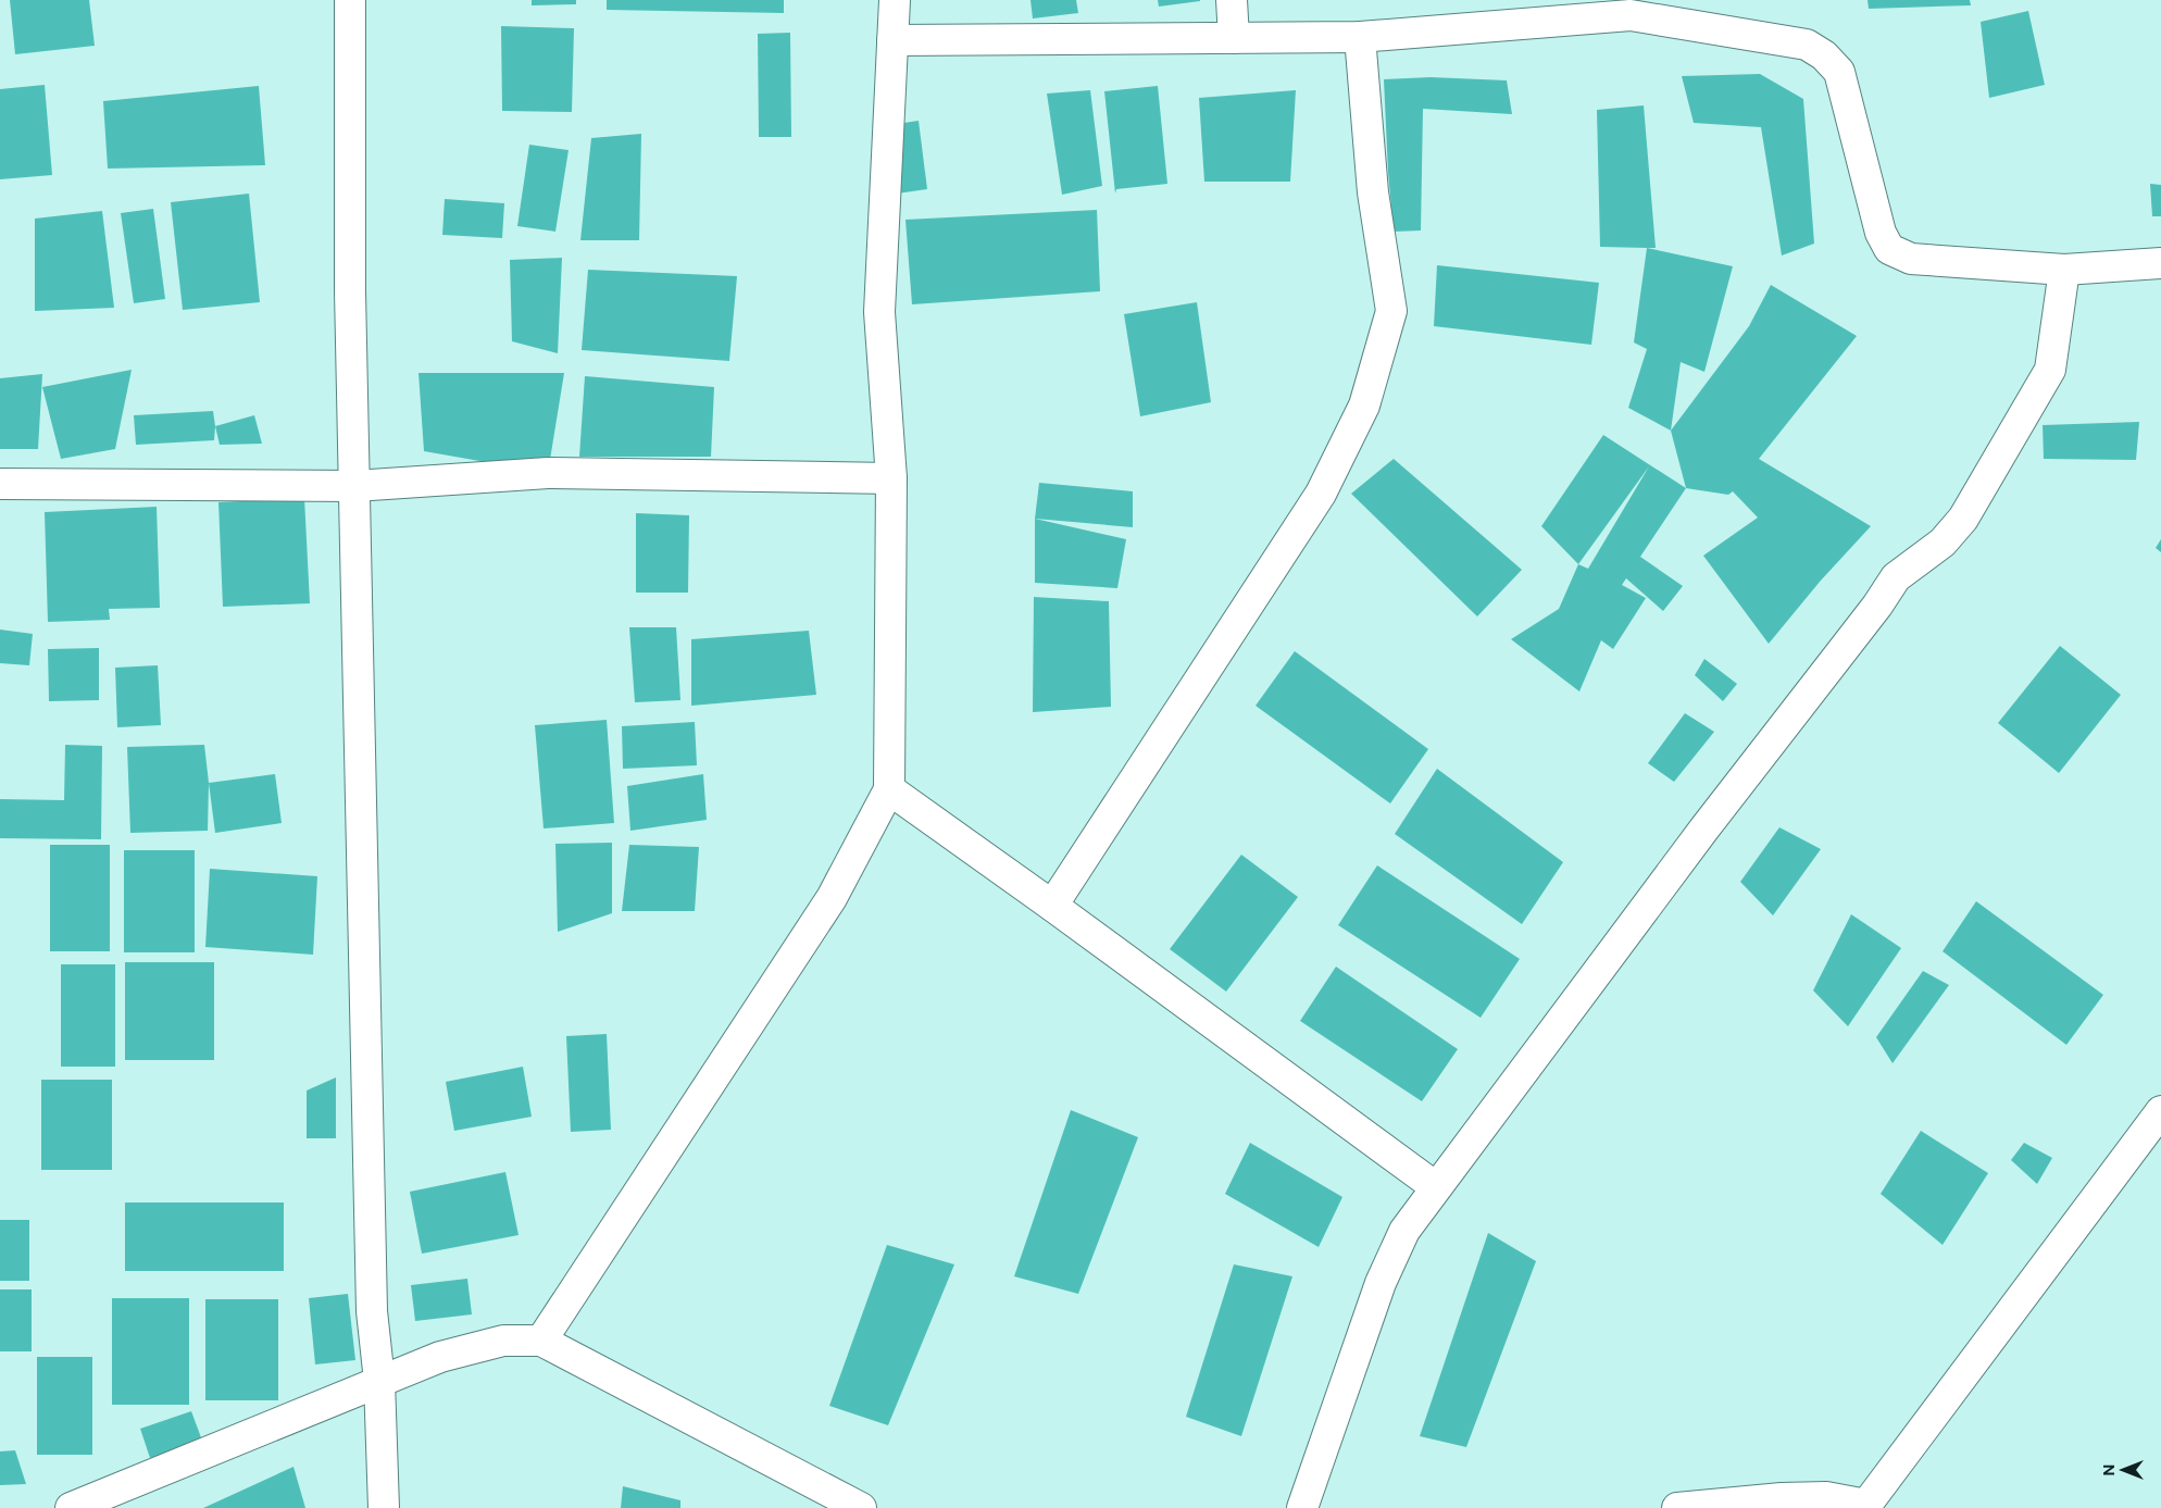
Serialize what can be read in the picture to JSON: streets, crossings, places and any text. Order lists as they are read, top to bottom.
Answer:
{
  "north": "left"
}
